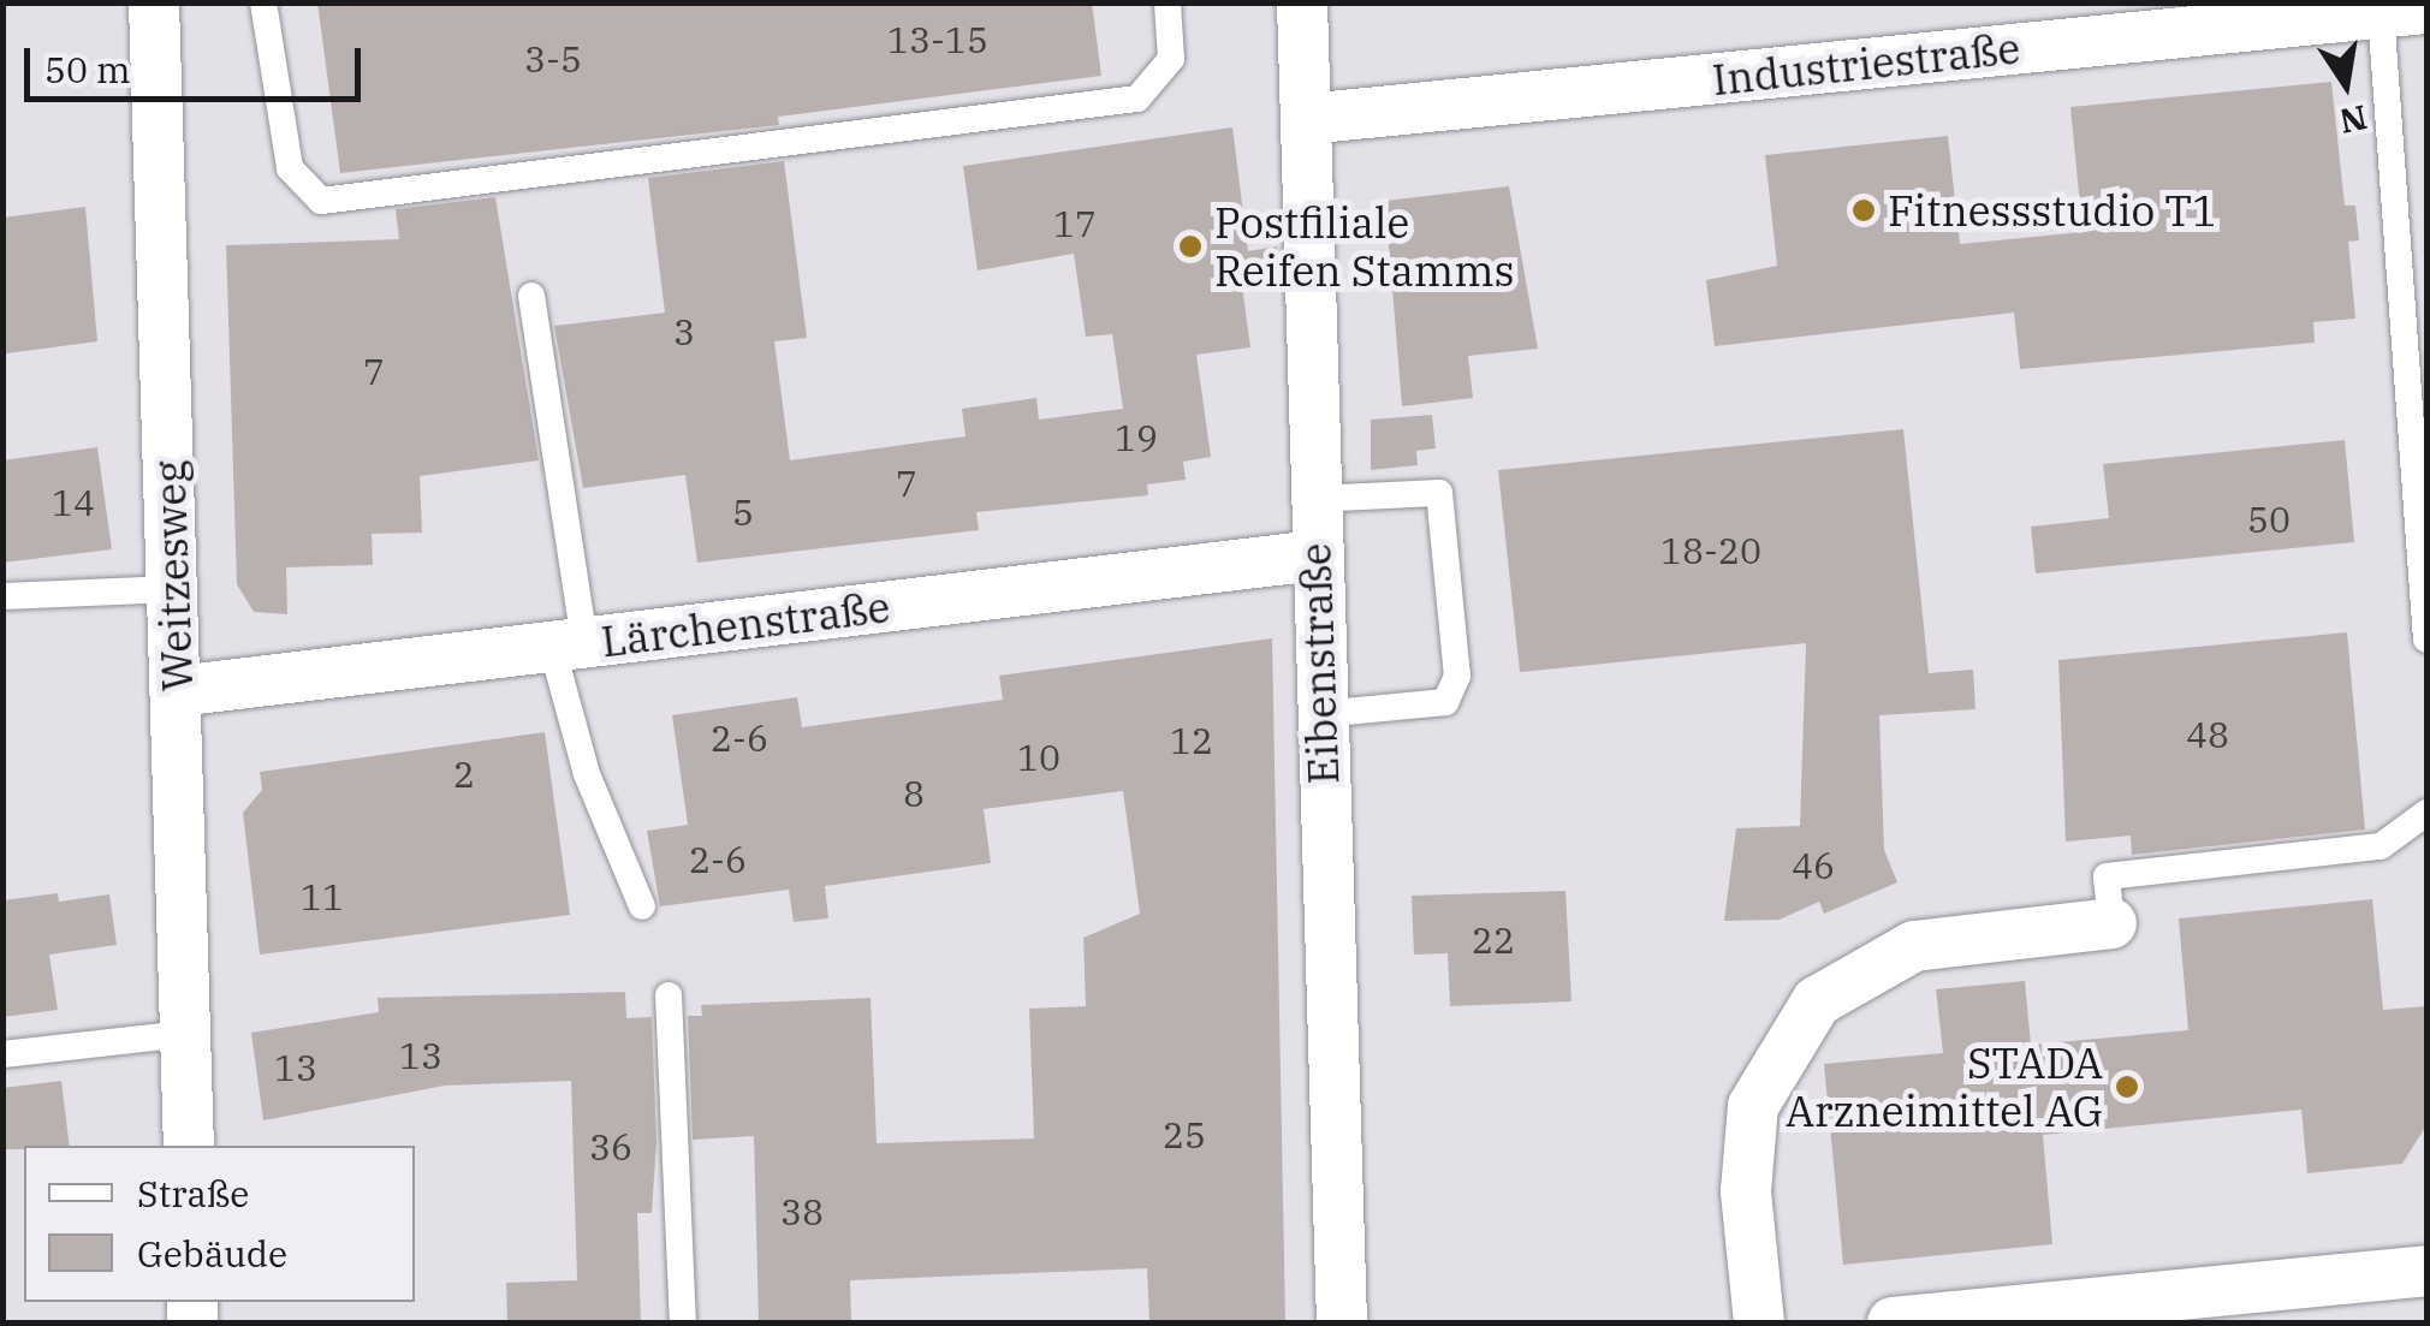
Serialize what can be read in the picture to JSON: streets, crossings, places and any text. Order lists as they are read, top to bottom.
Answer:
{
  "streets": {
    "street": [
      "Industriestraße",
      "Weitzesweg",
      "Lärchenstraße",
      "Eibenstraße"
    ]
  },
  "crossings": [
    ["Industriestraße", "Eibenstraße"],
    ["Weitzesweg", "Lärchenstraße"],
    ["Lärchenstraße", "Eibenstraße"]
  ],
  "places": ["Fitnessstudio T1", "Postfiliale Reifen Stamms", "STADA Arzneimittel AG"],
  "house_numbers": [
    "13-15",
    "3-5",
    "17",
    "3",
    "7",
    "19",
    "7",
    "14",
    "5",
    "50",
    "18-20",
    "48",
    "2-6",
    "12",
    "10",
    "2",
    "8",
    "2-6",
    "46",
    "11",
    "22",
    "13",
    "13",
    "25",
    "36",
    "38"
  ],
  "legend": ["Straße", "Gebäude"],
  "scale_bar": "50 m",
  "north": "bottom"
}
